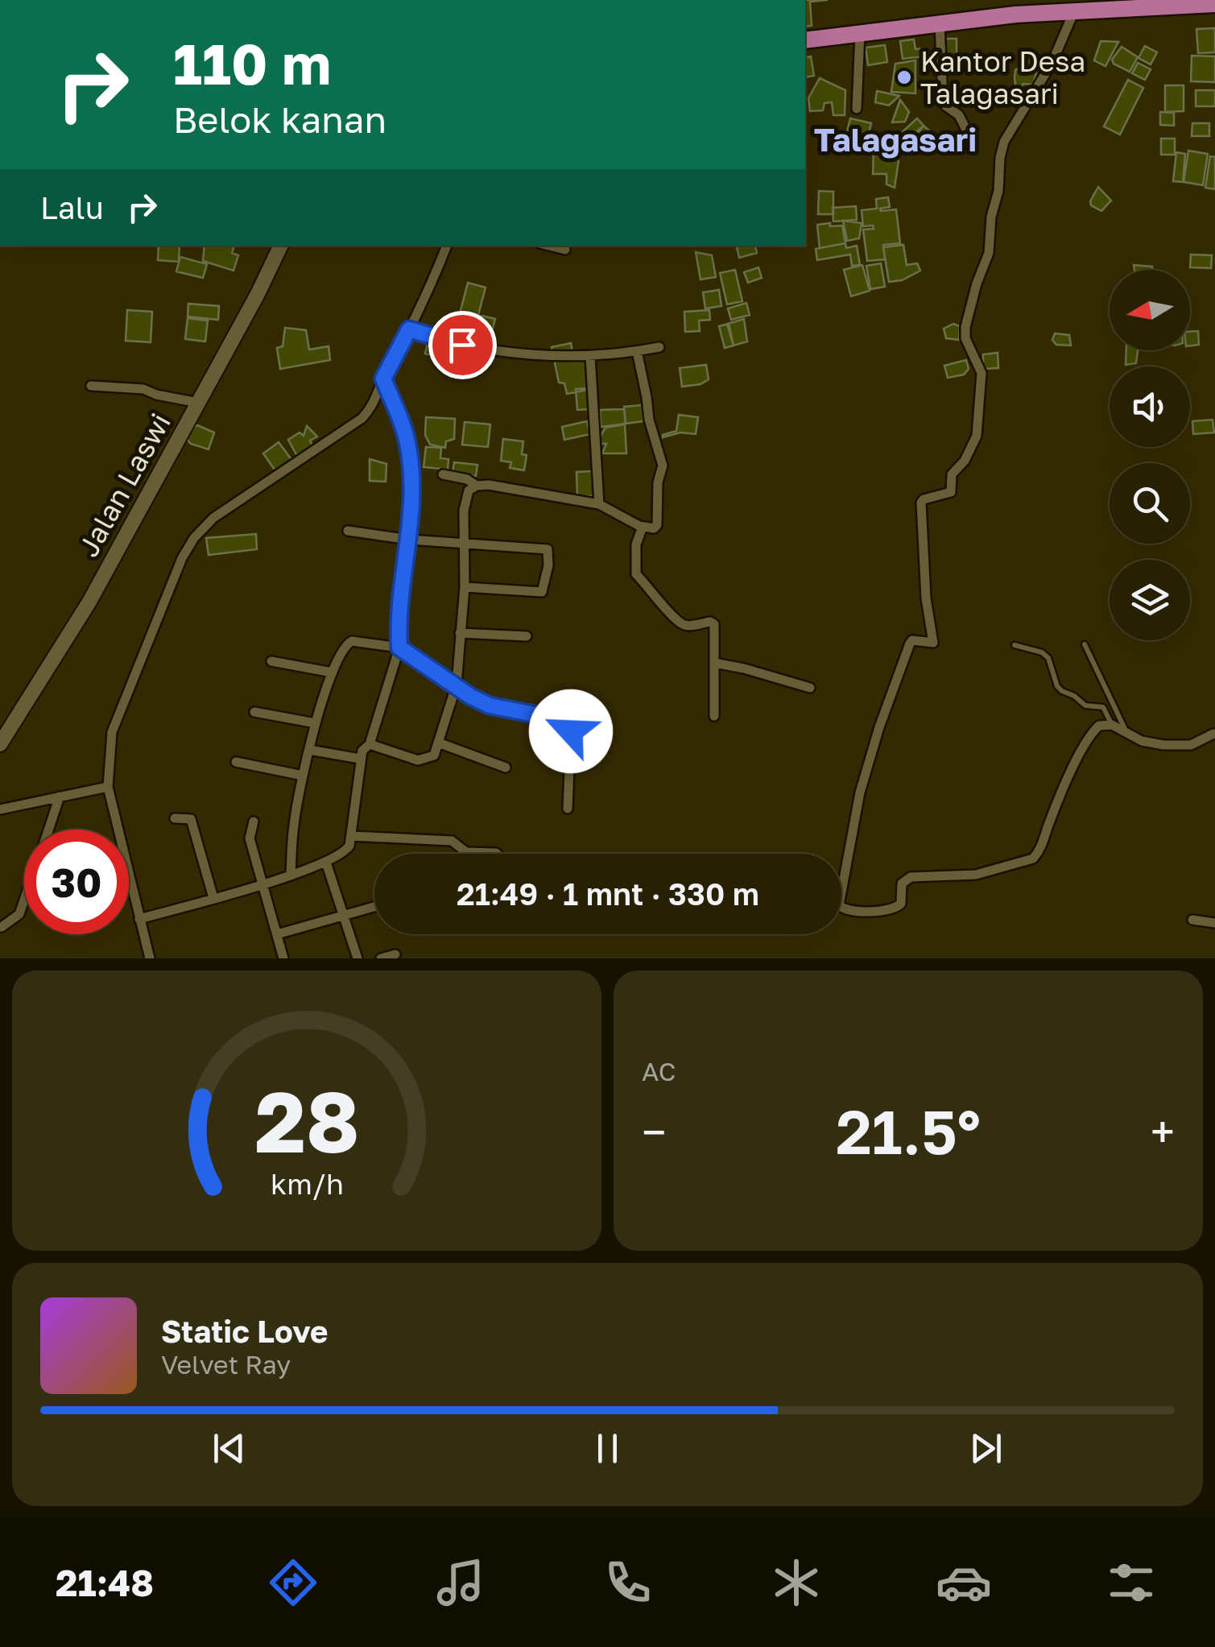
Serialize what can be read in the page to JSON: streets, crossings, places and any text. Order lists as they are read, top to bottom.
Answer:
{
  "streets": {
    "street": ["Jalan Laswi"]
  },
  "districts": ["Talagasari"],
  "places": ["Kantor Desa Talagasari"],
  "north": "left",
  "page": {
    "turn": ["110 m", "Belok kanan"],
    "then": "Lalu",
    "limit": "30",
    "trip": "21:49 · 1 mnt · 330 m",
    "tile": "AC",
    "heat": ["−", "21.5°", "+"],
    "song": ["Static Love", "Velvet Ray"],
    "tabs": "21:48",
    "gauge": ["28", "km/h"]
  }
}
